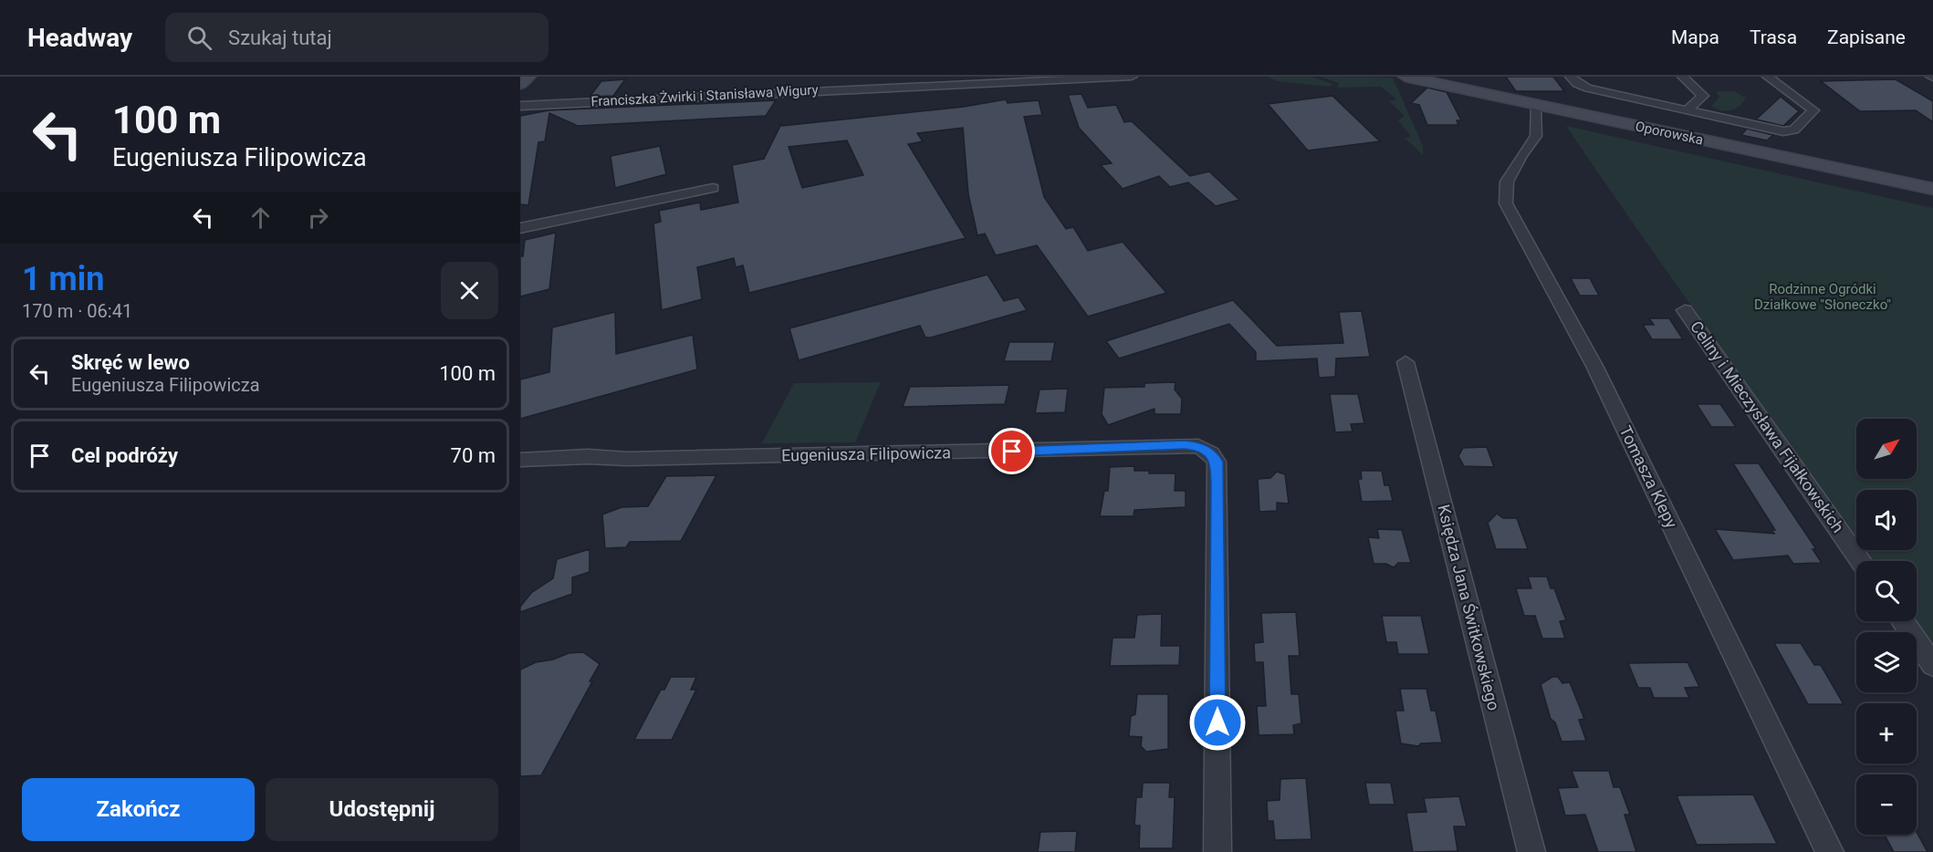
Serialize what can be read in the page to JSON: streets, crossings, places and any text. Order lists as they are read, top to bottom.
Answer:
{
  "streets": {
    "street": [
      "Franciszka Żwirki i Stanisława Wigury",
      "Oporowska",
      "Celiny i Mieczysława Fijałkowskich",
      "Eugeniusza Filipowicza",
      "Tomasza Klepy",
      "Księdza Jana Świtkowskiego"
    ]
  },
  "crossings": [
    ["Oporowska", "Tomasza Klepy"]
  ],
  "parks": ["Rodzinne Ogródki Działkowe \"Słoneczko\""],
  "north": "top right",
  "page": {
    "header": "Headway",
    "search": "Szukaj tutaj",
    "nav": ["Mapa", "Trasa", "Zapisane"],
    "turn": ["100 m", "Eugeniusza Filipowicza"],
    "heading": ["1 min", "170 m · 06:41"],
    "list": [
      {
        "name": "Skręć w lewo",
        "note": "Eugeniusza Filipowicza",
        "value": "100 m"
      },
      {
        "name": "Cel podróży",
        "value": "70 m"
      }
    ],
    "map_buttons": ["+", "−"],
    "buttons": ["Zakończ", "Udostępnij"]
  }
}
